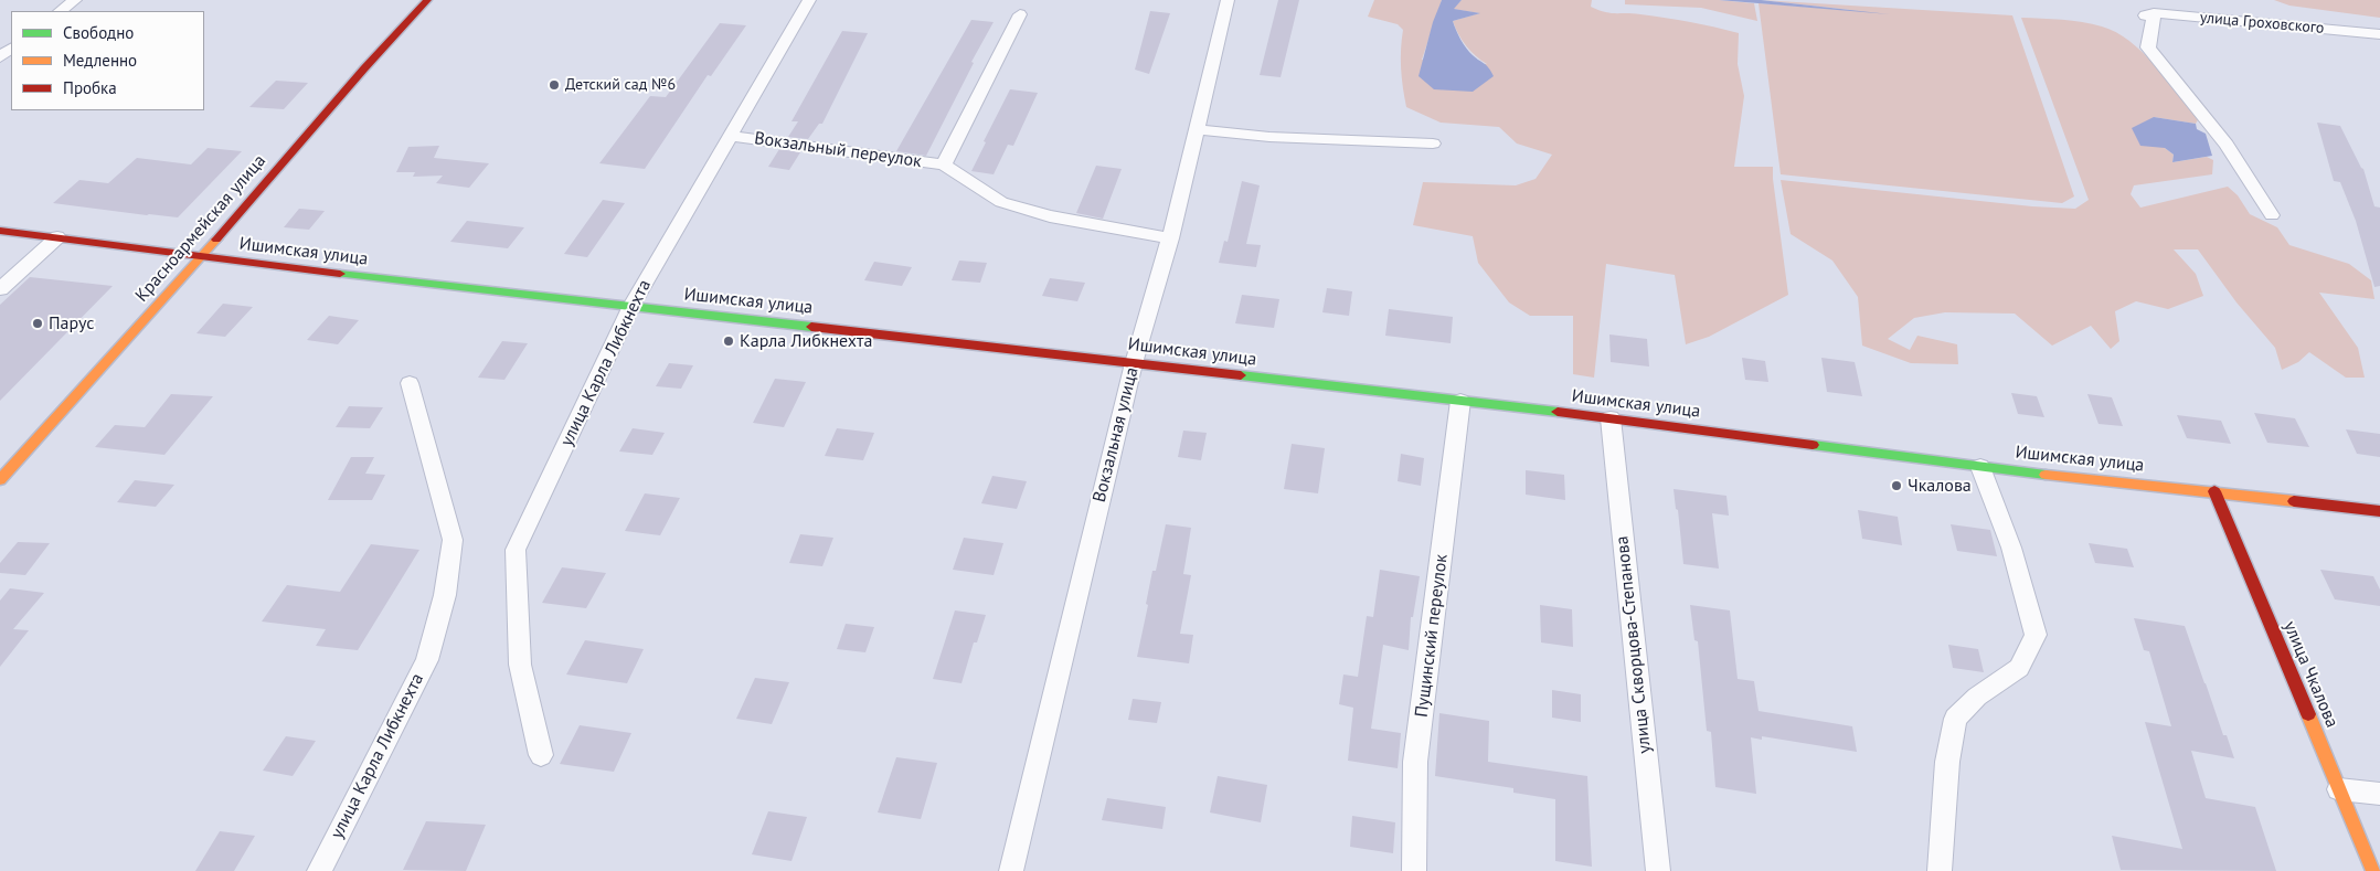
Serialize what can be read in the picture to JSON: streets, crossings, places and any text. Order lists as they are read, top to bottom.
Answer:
{
  "streets": {
    "main road": ["Красноармейская улица", "Ишимская улица", "улица Чкалова"],
    "street": [
      "улица Гроховского",
      "Вокзальный переулок",
      "улица Карла Либкнехта",
      "Вокзальная улица",
      "Пущинский переулок",
      "улица Скворцова-Степанова"
    ]
  },
  "crossings": [
    ["Вокзальный переулок", "улица Карла Либкнехта"],
    ["Вокзальный переулок", "Вокзальная улица"],
    ["Красноармейская улица", "Ишимская улица"],
    ["Ишимская улица", "улица Карла Либкнехта"],
    ["Ишимская улица", "Вокзальная улица"],
    ["Ишимская улица", "Пущинский переулок"],
    ["Ишимская улица", "улица Скворцова-Степанова"],
    ["Ишимская улица", "улица Чкалова"]
  ],
  "places": [
    "Детский сад №6",
    "Парус",
    "Карла Либкнехта",
    "Чкалова"
  ],
  "legend": ["Свободно", "Медленно", "Пробка"]
}
